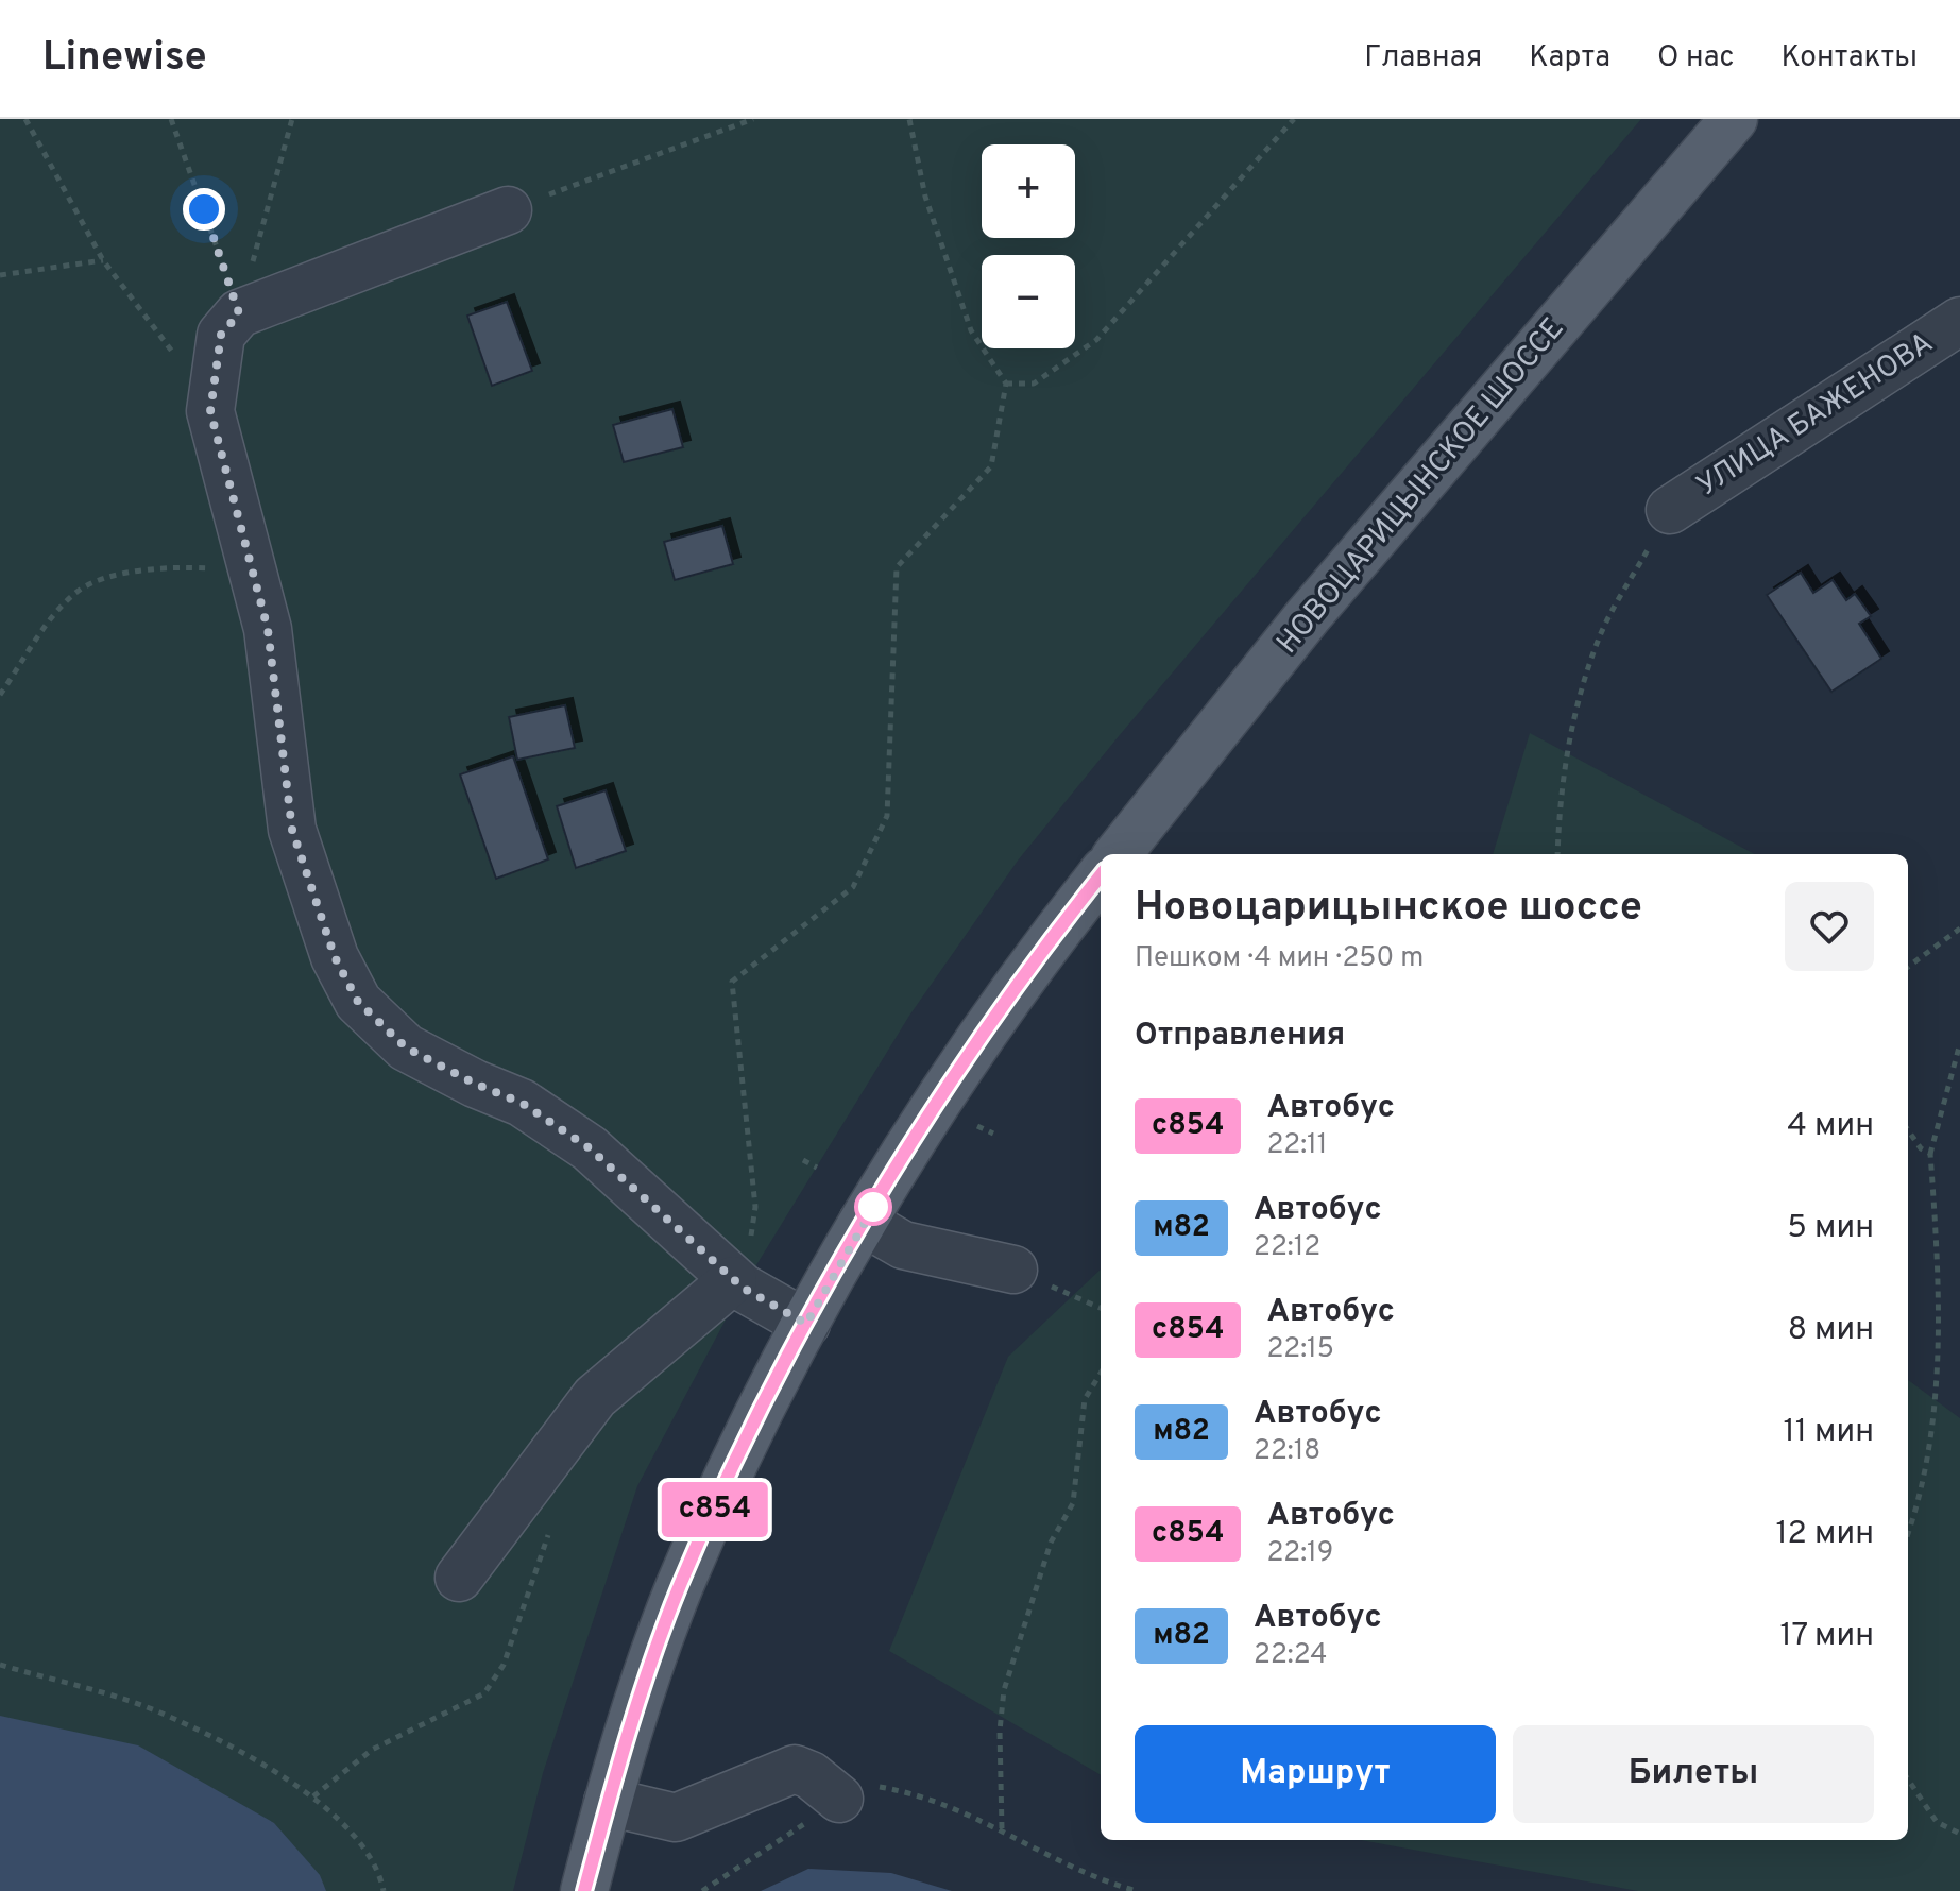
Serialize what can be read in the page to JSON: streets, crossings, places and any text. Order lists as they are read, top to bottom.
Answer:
{
  "streets": {
    "main road": ["НОВОЦАРИЦЫНСКОЕ ШОССЕ"],
    "street": ["УЛИЦА БАЖЕНОВА"]
  },
  "lines": ["bus line с854"],
  "page": {
    "header": "Linewise",
    "nav": [
      "Главная",
      "Карта",
      "О нас",
      "Контакты"
    ],
    "on_map": "с854",
    "map_buttons": ["+", "−"],
    "heading": [
      ["Новоцарицынское шоссе", "Пешком · 4 мин · 250 m"],
      "Отправления"
    ],
    "list": [
      {
        "mark": "с854",
        "name": "Автобус",
        "note": "22:11",
        "value": "4 мин"
      },
      {
        "mark": "м82",
        "name": "Автобус",
        "note": "22:12",
        "value": "5 мин"
      },
      {
        "mark": "с854",
        "name": "Автобус",
        "note": "22:15",
        "value": "8 мин"
      },
      {
        "mark": "м82",
        "name": "Автобус",
        "note": "22:18",
        "value": "11 мин"
      },
      {
        "mark": "с854",
        "name": "Автобус",
        "note": "22:19",
        "value": "12 мин"
      },
      {
        "mark": "м82",
        "name": "Автобус",
        "note": "22:24",
        "value": "17 мин"
      }
    ],
    "buttons": ["Маршрут", "Билеты"]
  }
}
